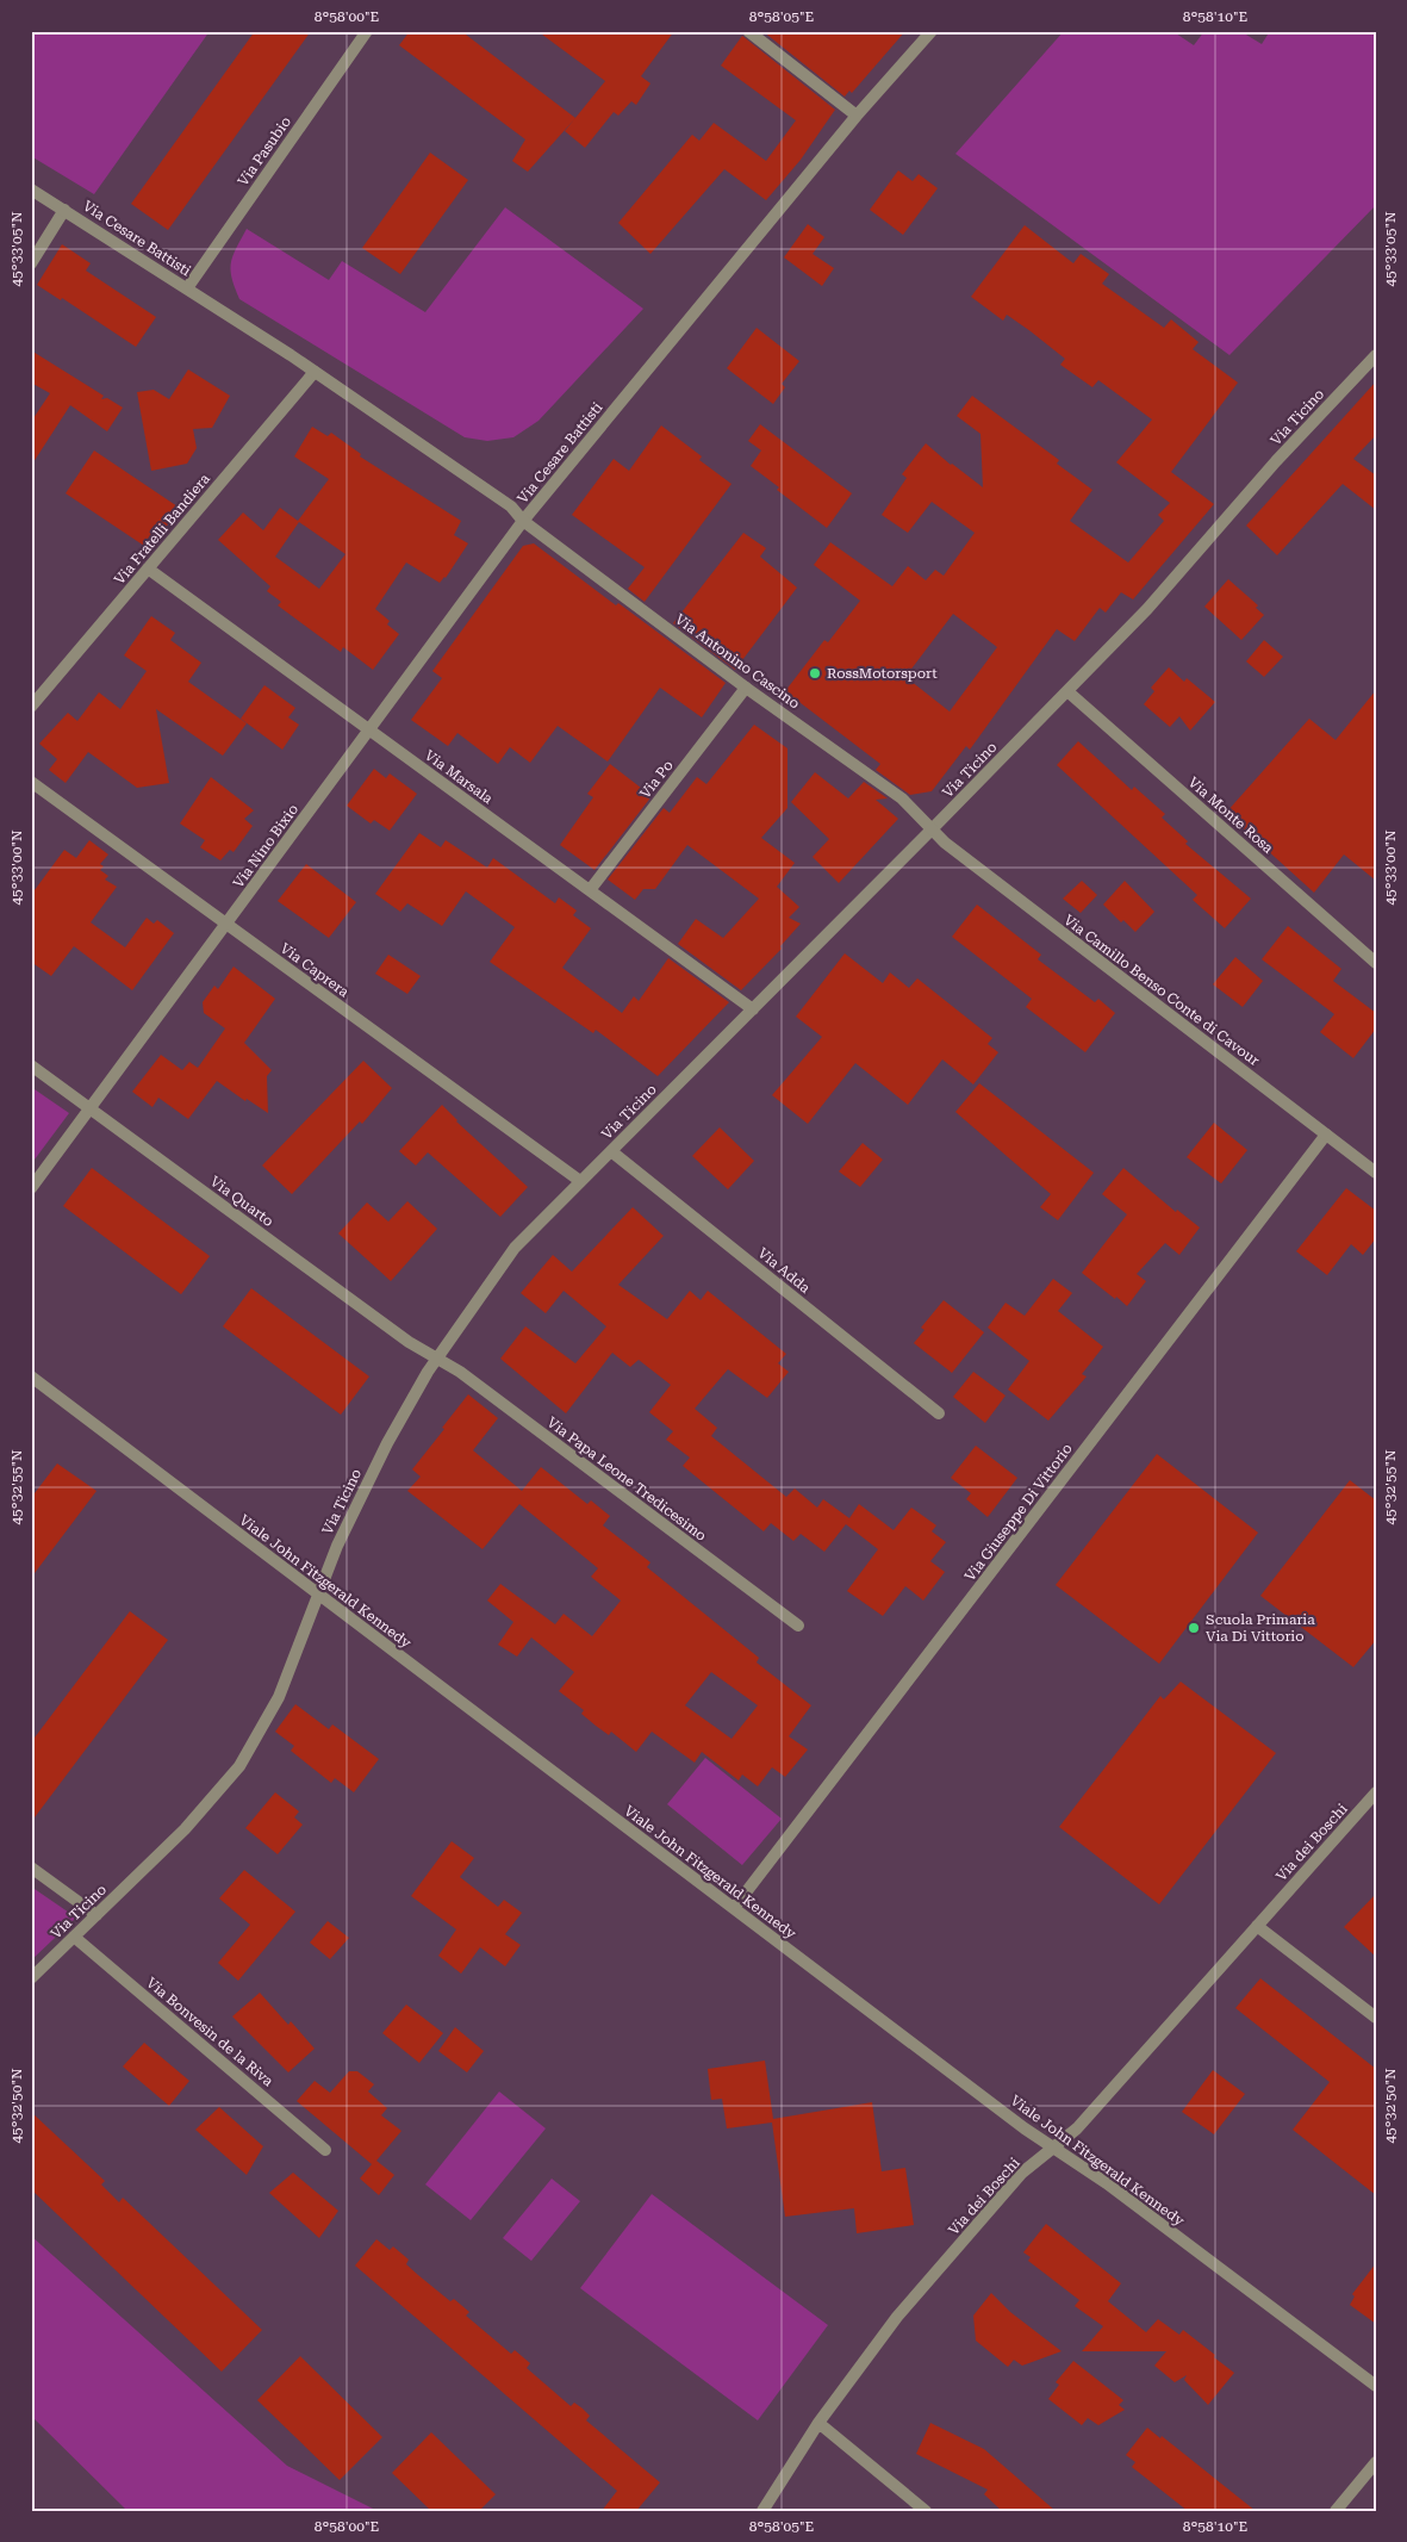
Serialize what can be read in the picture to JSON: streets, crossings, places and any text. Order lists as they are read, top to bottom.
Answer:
{
  "streets": {
    "street": [
      "Via Pasubio",
      "Via Cesare Battisti",
      "Via Ticino",
      "Via Fratelli Bandiera",
      "Via Antonino Cascino",
      "Via Marsala",
      "Via Po",
      "Via Monte Rosa",
      "Via Nino Bixio",
      "Via Caprera",
      "Via Camillo Benso Conte di Cavour",
      "Via Quarto",
      "Via Adda",
      "Via Papa Leone Tredicesimo",
      "Via Giuseppe Di Vittorio",
      "Viale John Fitzgerald Kennedy",
      "Via dei Boschi",
      "Via Bonvesin de la Riva"
    ]
  },
  "crossings": [
    ["Via Pasubio", "Via Cesare Battisti"],
    ["Via Cesare Battisti", "Via Fratelli Bandiera"],
    ["Via Cesare Battisti", "Via Antonino Cascino"],
    ["Via Cesare Battisti", "Via Nino Bixio"],
    ["Via Ticino", "Via Antonino Cascino"],
    ["Via Ticino", "Via Marsala"],
    ["Via Ticino", "Via Monte Rosa"],
    ["Via Ticino", "Via Caprera"],
    ["Via Ticino", "Via Camillo Benso Conte di Cavour"],
    ["Via Ticino", "Via Quarto"],
    ["Via Ticino", "Via Adda"],
    ["Via Ticino", "Via Papa Leone Tredicesimo"],
    ["Via Ticino", "Viale John Fitzgerald Kennedy"],
    ["Via Ticino", "Via Bonvesin de la Riva"],
    ["Via Fratelli Bandiera", "Via Marsala"],
    ["Via Antonino Cascino", "Via Po"],
    ["Via Antonino Cascino", "Via Nino Bixio"],
    ["Via Antonino Cascino", "Via Camillo Benso Conte di Cavour"],
    ["Via Marsala", "Via Po"],
    ["Via Marsala", "Via Nino Bixio"],
    ["Via Nino Bixio", "Via Caprera"],
    ["Via Nino Bixio", "Via Quarto"],
    ["Via Camillo Benso Conte di Cavour", "Via Giuseppe Di Vittorio"],
    ["Via Quarto", "Via Papa Leone Tredicesimo"],
    ["Via Giuseppe Di Vittorio", "Viale John Fitzgerald Kennedy"],
    ["Viale John Fitzgerald Kennedy", "Via dei Boschi"]
  ],
  "places": ["RossMotorsport", "Scuola Primaria Via Di Vittorio"],
  "coordinates": [
    "8°58'00\"E",
    "8°58'05\"E",
    "8°58'10\"E",
    "45°33'05\"N",
    "45°33'00\"N",
    "45°32'55\"N",
    "45°32'50\"N"
  ]
}
